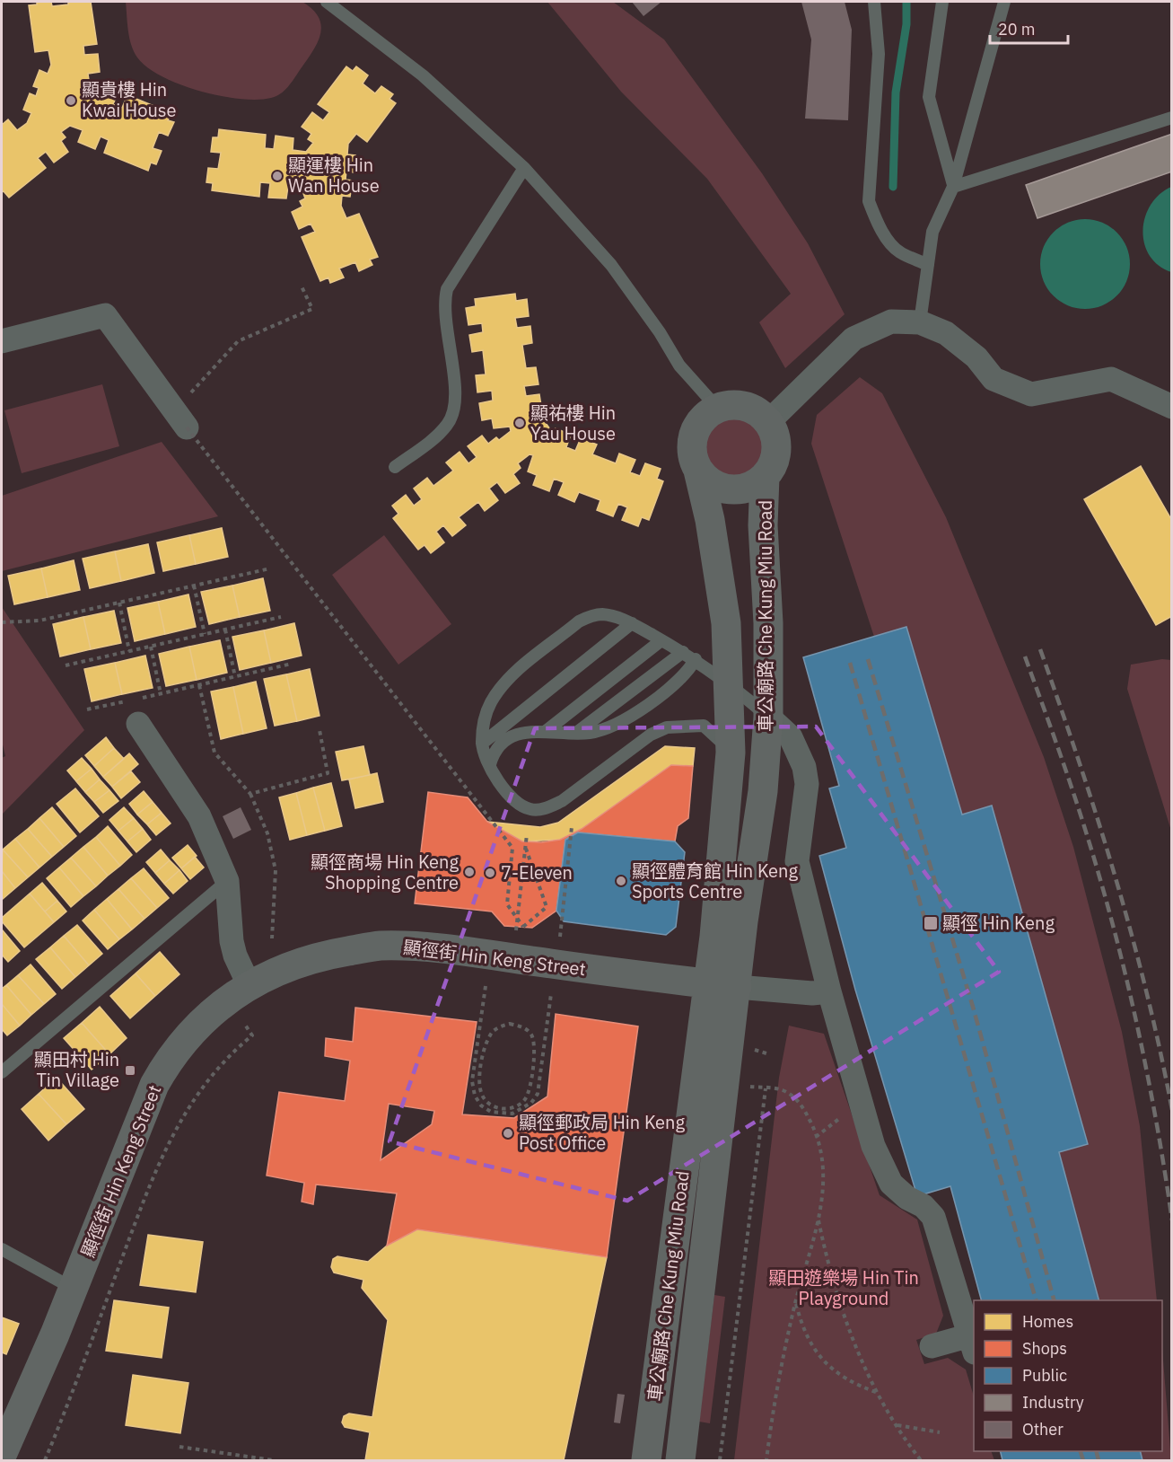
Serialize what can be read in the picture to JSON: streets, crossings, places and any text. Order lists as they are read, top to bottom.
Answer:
{
  "streets": {
    "street": ["車公廟路 Che Kung Miu Road", "顯徑街 Hin Keng Street"]
  },
  "crossings": [
    ["車公廟路 Che Kung Miu Road", "顯徑街 Hin Keng Street"]
  ],
  "parks": ["顯田遊樂場 Hin Tin Playground"],
  "places": {
    "other": [
      "顯貴樓 Hin Kwai House",
      "顯運樓 Hin Wan House",
      "顯祐樓 Hin Yau House",
      "顯徑商場 Hin Keng Shopping Centre",
      "7-Eleven",
      "顯徑體育館 Hin Keng Sports Centre",
      "顯徑郵政局 Hin Keng Post Office"
    ],
    "transit": ["顯徑 Hin Keng", "顯田村 Hin Tin Village"]
  },
  "legend": [
    "Homes",
    "Shops",
    "Public",
    "Industry",
    "Other"
  ],
  "scale_bar": "20 m"
}
